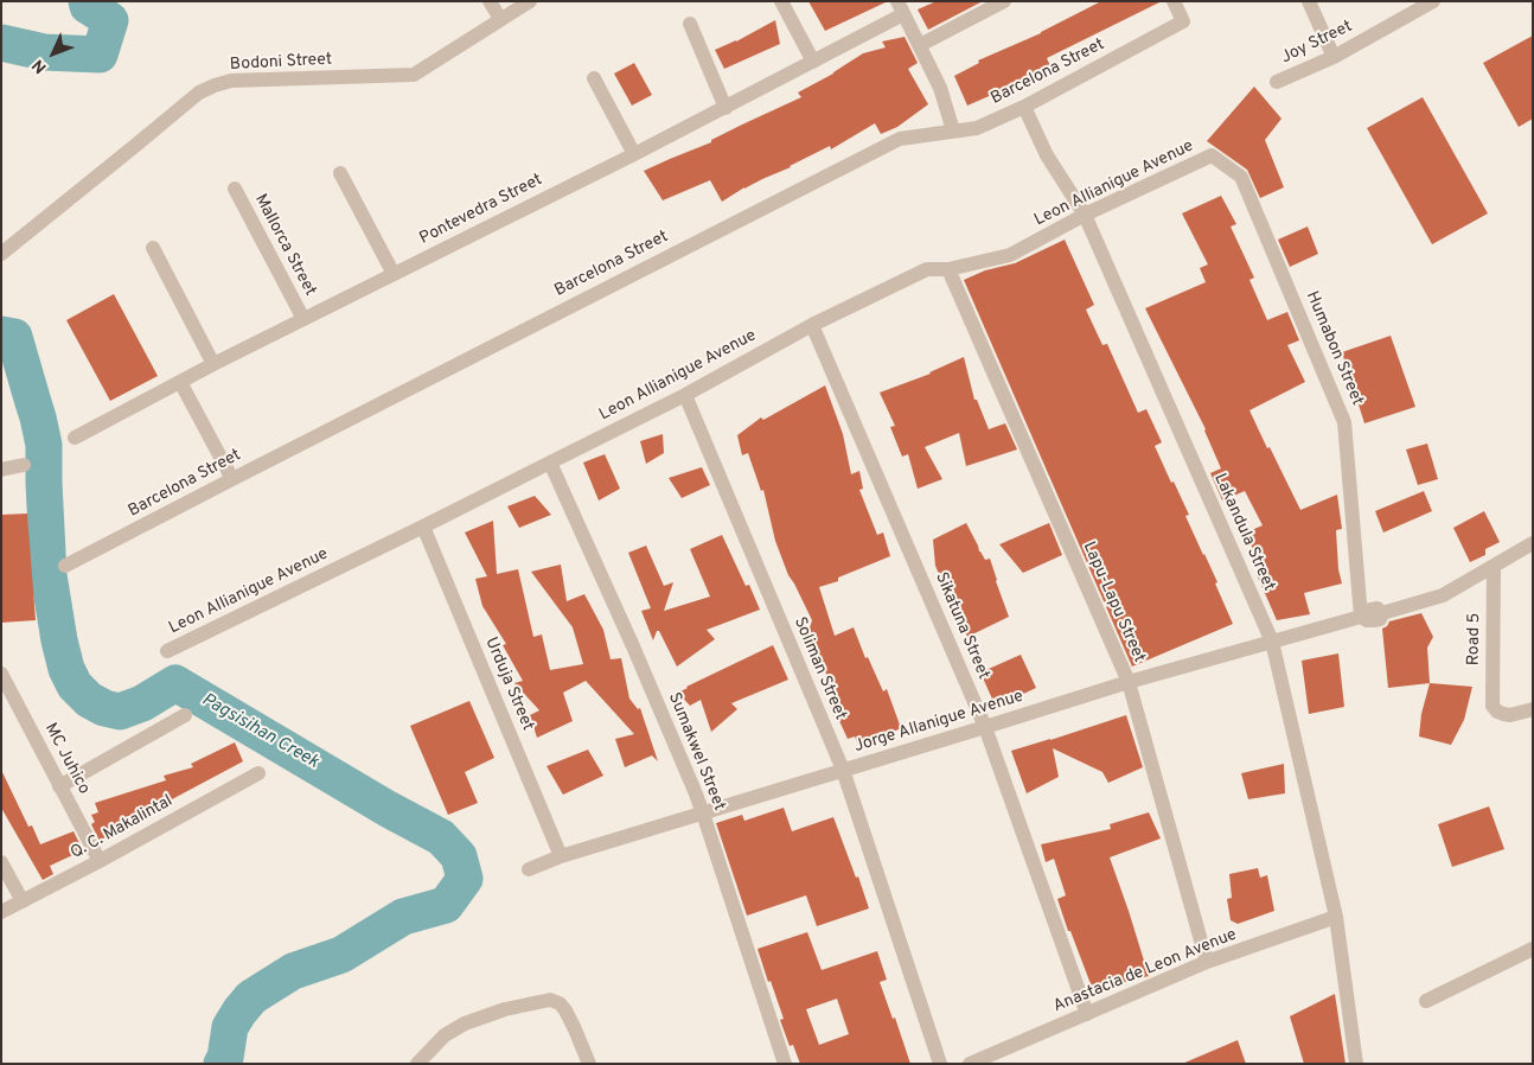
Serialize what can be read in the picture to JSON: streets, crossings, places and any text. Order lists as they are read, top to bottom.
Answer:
{
  "streets": {
    "street": [
      "Joy Street",
      "Bodoni Street",
      "Barcelona Street",
      "Leon Allianigue Avenue",
      "Pontevedra Street",
      "Mallorca Street",
      "Humabon Street",
      "Lakandula Street",
      "Lapu-Lapu Street",
      "Sikatuna Street",
      "Road 5",
      "Soliman Street",
      "Urduja Street",
      "Jorge Allanigue Avenue",
      "Sumakwel Street",
      "MC Juhico",
      "Q. C. Makalintal",
      "Anastacia de Leon Avenue"
    ]
  },
  "crossings": [
    ["Barcelona Street", "Lakandula Street"],
    ["Leon Allianigue Avenue", "Humabon Street"],
    ["Leon Allianigue Avenue", "Lakandula Street"],
    ["Leon Allianigue Avenue", "Lapu-Lapu Street"],
    ["Leon Allianigue Avenue", "Sikatuna Street"],
    ["Leon Allianigue Avenue", "Soliman Street"],
    ["Leon Allianigue Avenue", "Urduja Street"],
    ["Leon Allianigue Avenue", "Sumakwel Street"],
    ["Pontevedra Street", "Mallorca Street"],
    ["Humabon Street", "Jorge Allanigue Avenue"],
    ["Lakandula Street", "Jorge Allanigue Avenue"],
    ["Lakandula Street", "Anastacia de Leon Avenue"],
    ["Lapu-Lapu Street", "Jorge Allanigue Avenue"],
    ["Lapu-Lapu Street", "Anastacia de Leon Avenue"],
    ["Sikatuna Street", "Jorge Allanigue Avenue"],
    ["Sikatuna Street", "Anastacia de Leon Avenue"],
    ["Road 5", "Jorge Allanigue Avenue"],
    ["Soliman Street", "Jorge Allanigue Avenue"],
    ["Urduja Street", "Jorge Allanigue Avenue"],
    ["Jorge Allanigue Avenue", "Sumakwel Street"],
    ["MC Juhico", "Q. C. Makalintal"]
  ],
  "water": ["Pagsisihan Creek"],
  "north": "bottom left"
}
